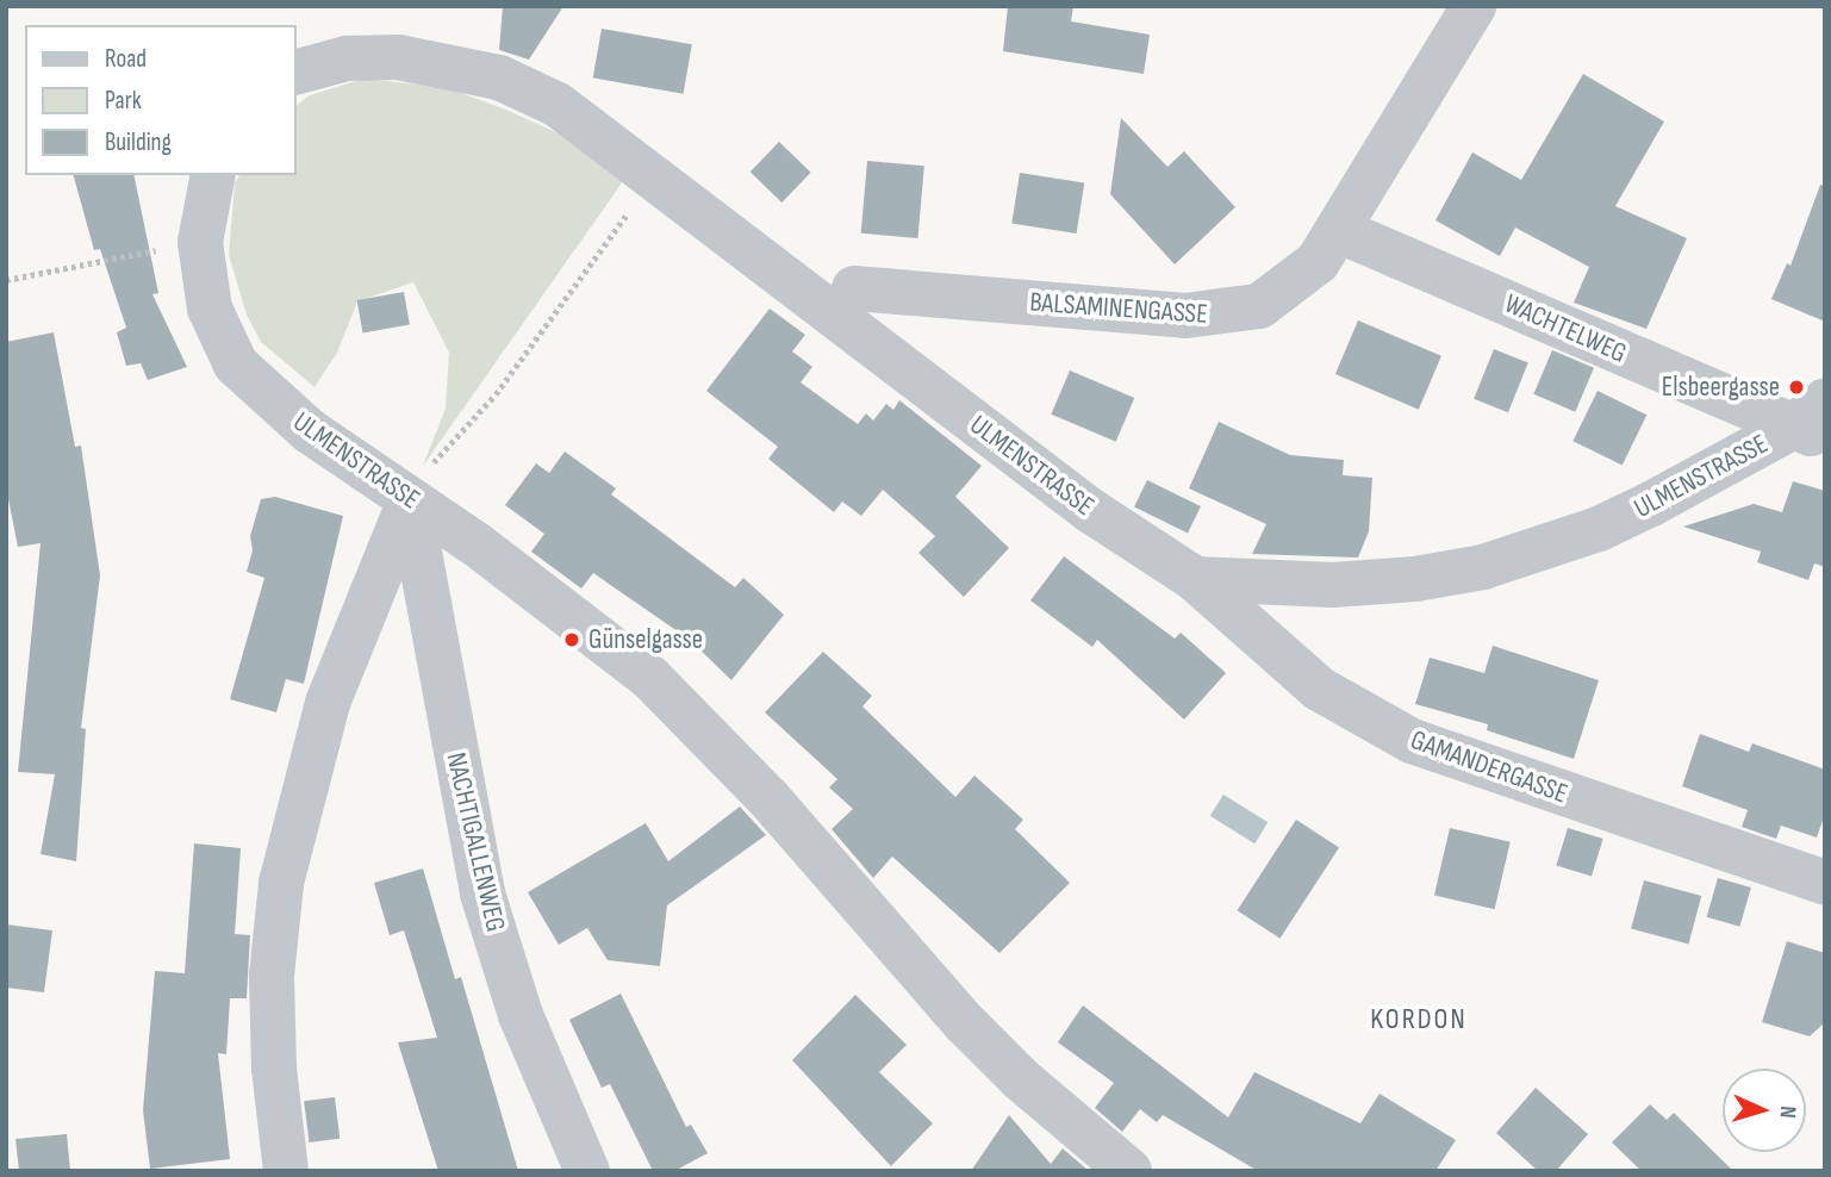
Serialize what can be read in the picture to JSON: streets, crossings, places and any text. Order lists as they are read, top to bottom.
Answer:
{
  "streets": {
    "street": [
      "BALSAMINENGASSE",
      "WACHTELWEG",
      "ULMENSTRASSE",
      "GAMANDERGASSE",
      "NACHTIGALLENWEG"
    ]
  },
  "crossings": [
    ["BALSAMINENGASSE", "WACHTELWEG"],
    ["WACHTELWEG", "ULMENSTRASSE"],
    ["ULMENSTRASSE", "GAMANDERGASSE"],
    ["ULMENSTRASSE", "NACHTIGALLENWEG"]
  ],
  "districts": ["KORDON"],
  "places": ["Elsbeergasse", "Günselgasse"],
  "legend": ["Road", "Park", "Building"],
  "north": "right"
}
